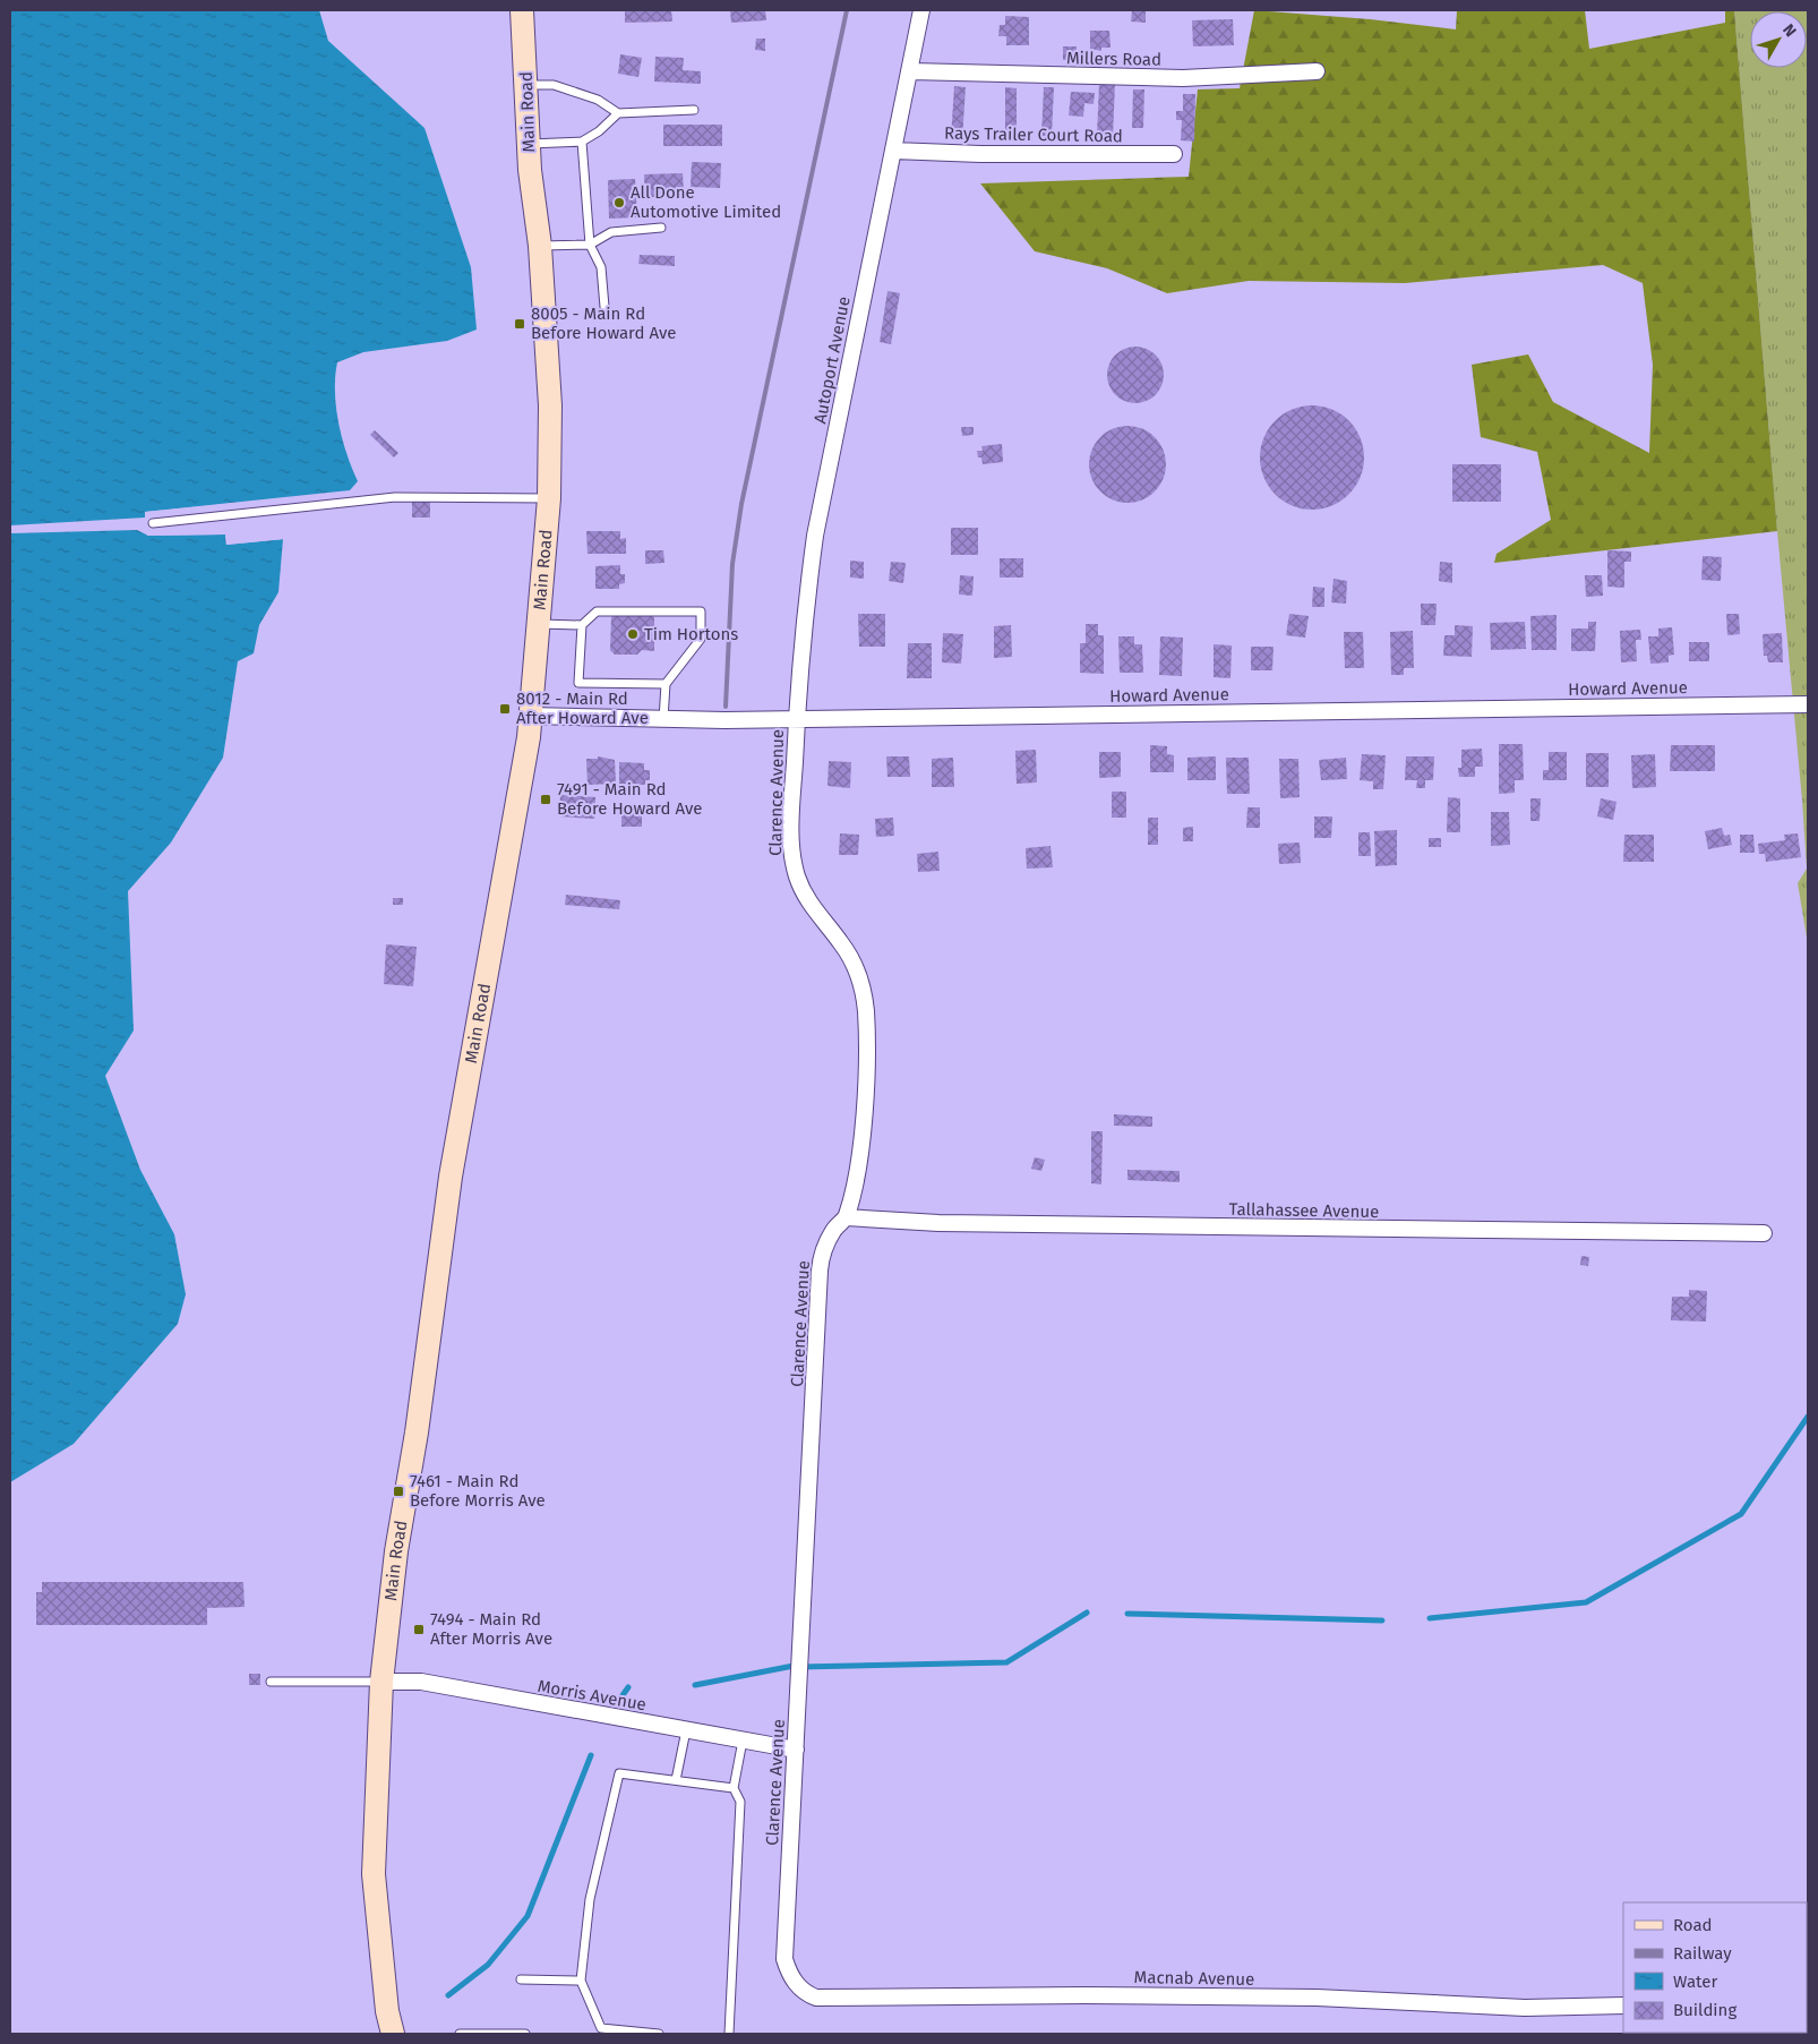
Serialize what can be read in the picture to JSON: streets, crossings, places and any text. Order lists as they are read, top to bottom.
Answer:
{
  "streets": {
    "main road": ["Main Road"],
    "street": [
      "Millers Road",
      "Rays Trailer Court Road",
      "Autoport Avenue",
      "Howard Avenue",
      "Clarence Avenue",
      "Tallahassee Avenue",
      "Morris Avenue",
      "Macnab Avenue"
    ]
  },
  "crossings": [
    ["Millers Road", "Autoport Avenue"],
    ["Main Road", "Howard Avenue"],
    ["Main Road", "Morris Avenue"],
    ["Rays Trailer Court Road", "Autoport Avenue"],
    ["Autoport Avenue", "Howard Avenue"],
    ["Autoport Avenue", "Clarence Avenue"],
    ["Howard Avenue", "Clarence Avenue"],
    ["Clarence Avenue", "Tallahassee Avenue"],
    ["Clarence Avenue", "Morris Avenue"],
    ["Clarence Avenue", "Macnab Avenue"]
  ],
  "places": {
    "other": ["All Done Automotive Limited", "Tim Hortons"],
    "transit": [
      "8005 - Main Rd Before Howard Ave",
      "8012 - Main Rd After Howard Ave",
      "7491 - Main Rd Before Howard Ave",
      "7461 - Main Rd Before Morris Ave",
      "7494 - Main Rd After Morris Ave"
    ]
  },
  "legend": [
    "Road",
    "Railway",
    "Water",
    "Building"
  ],
  "north": "top right"
}
